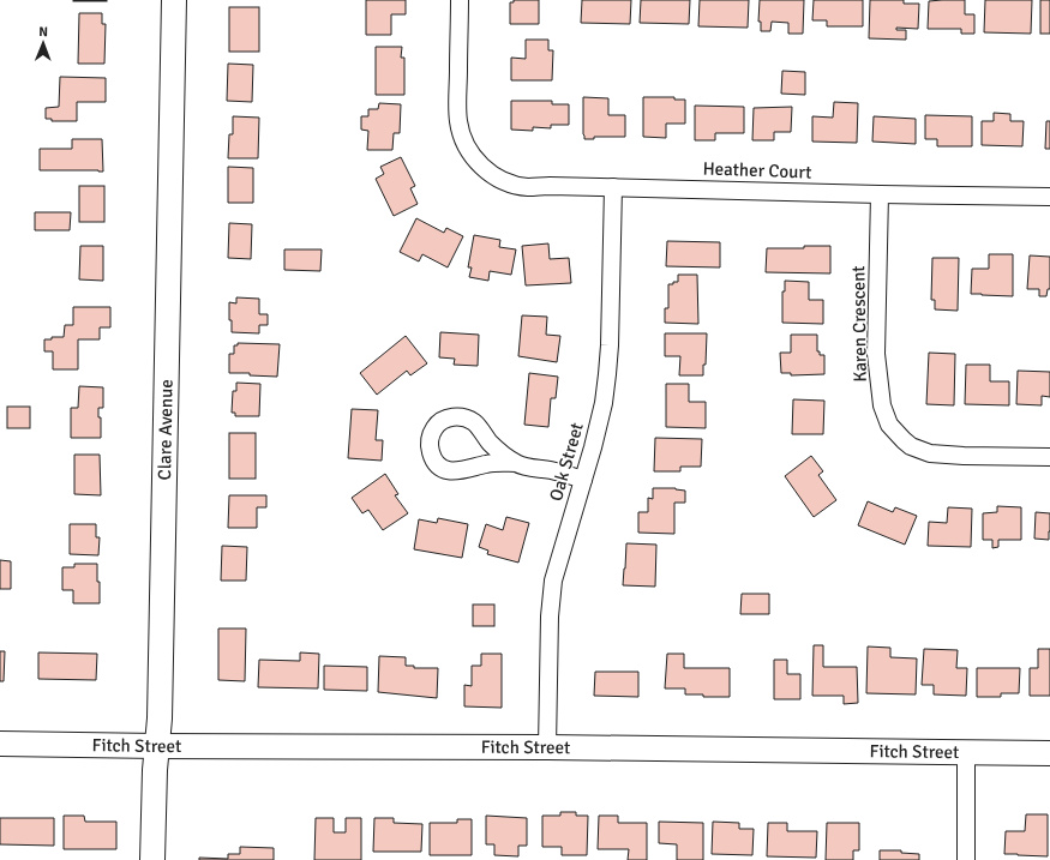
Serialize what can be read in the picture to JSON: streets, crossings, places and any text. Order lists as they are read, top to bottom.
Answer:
{
  "streets": {
    "street": [
      "Heather Court",
      "Karen Crescent",
      "Clare Avenue",
      "Oak Street",
      "Fitch Street"
    ]
  },
  "crossings": [
    ["Heather Court", "Karen Crescent"],
    ["Heather Court", "Oak Street"],
    ["Clare Avenue", "Fitch Street"],
    ["Oak Street", "Fitch Street"]
  ],
  "north": "top"
}
